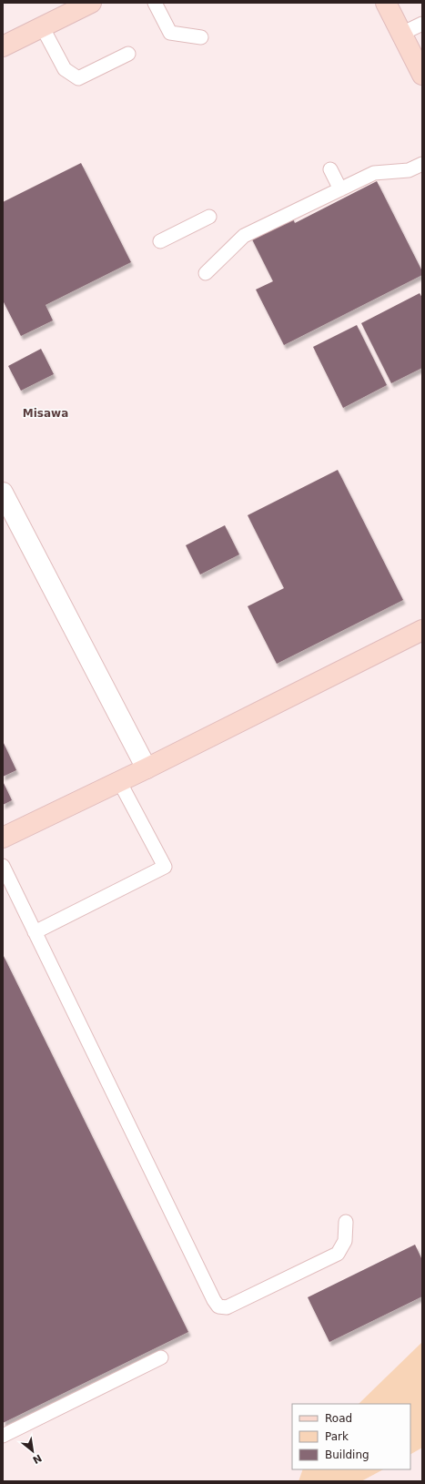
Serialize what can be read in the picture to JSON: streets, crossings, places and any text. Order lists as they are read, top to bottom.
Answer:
{
  "districts": ["Misawa"],
  "legend": ["Road", "Park", "Building"],
  "north": "bottom right"
}
